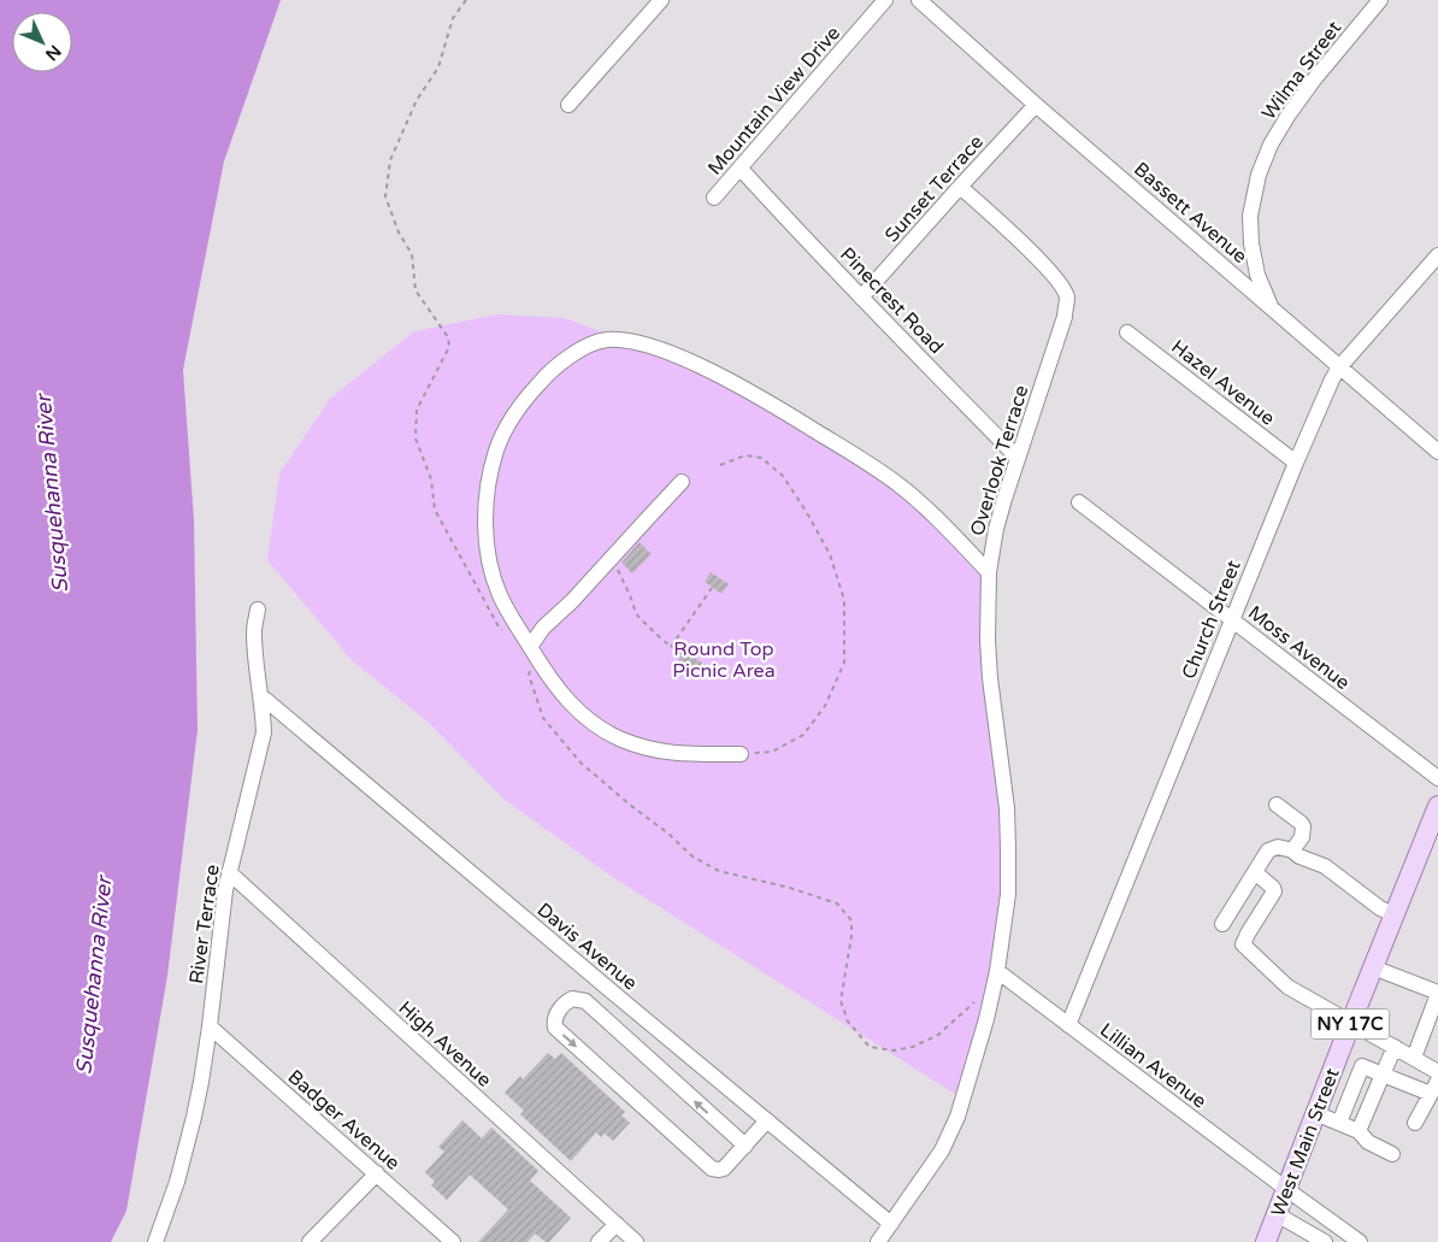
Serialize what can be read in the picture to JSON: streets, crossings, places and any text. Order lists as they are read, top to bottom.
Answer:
{
  "streets": {
    "main road": ["NY 17C", "West Main Street"],
    "street": [
      "Wilma Street",
      "Mountain View Drive",
      "Sunset Terrace",
      "Bassett Avenue",
      "Pinecrest Road",
      "Hazel Avenue",
      "Overlook Terrace",
      "Church Street",
      "Moss Avenue",
      "River Terrace",
      "Davis Avenue",
      "High Avenue",
      "Lillian Avenue",
      "Badger Avenue"
    ]
  },
  "crossings": [
    ["Wilma Street", "Bassett Avenue"],
    ["Mountain View Drive", "Pinecrest Road"],
    ["Sunset Terrace", "Bassett Avenue"],
    ["Sunset Terrace", "Pinecrest Road"],
    ["Sunset Terrace", "Overlook Terrace"],
    ["Bassett Avenue", "Church Street"],
    ["Pinecrest Road", "Overlook Terrace"],
    ["Hazel Avenue", "Church Street"],
    ["Overlook Terrace", "Davis Avenue"],
    ["Overlook Terrace", "Lillian Avenue"],
    ["Church Street", "Moss Avenue"],
    ["Church Street", "Lillian Avenue"],
    ["River Terrace", "Davis Avenue"],
    ["River Terrace", "High Avenue"],
    ["River Terrace", "Badger Avenue"],
    ["Lillian Avenue", "West Main Street"]
  ],
  "water": ["Susquehanna River"],
  "parks": ["Round Top Picnic Area"],
  "north": "bottom right"
}
